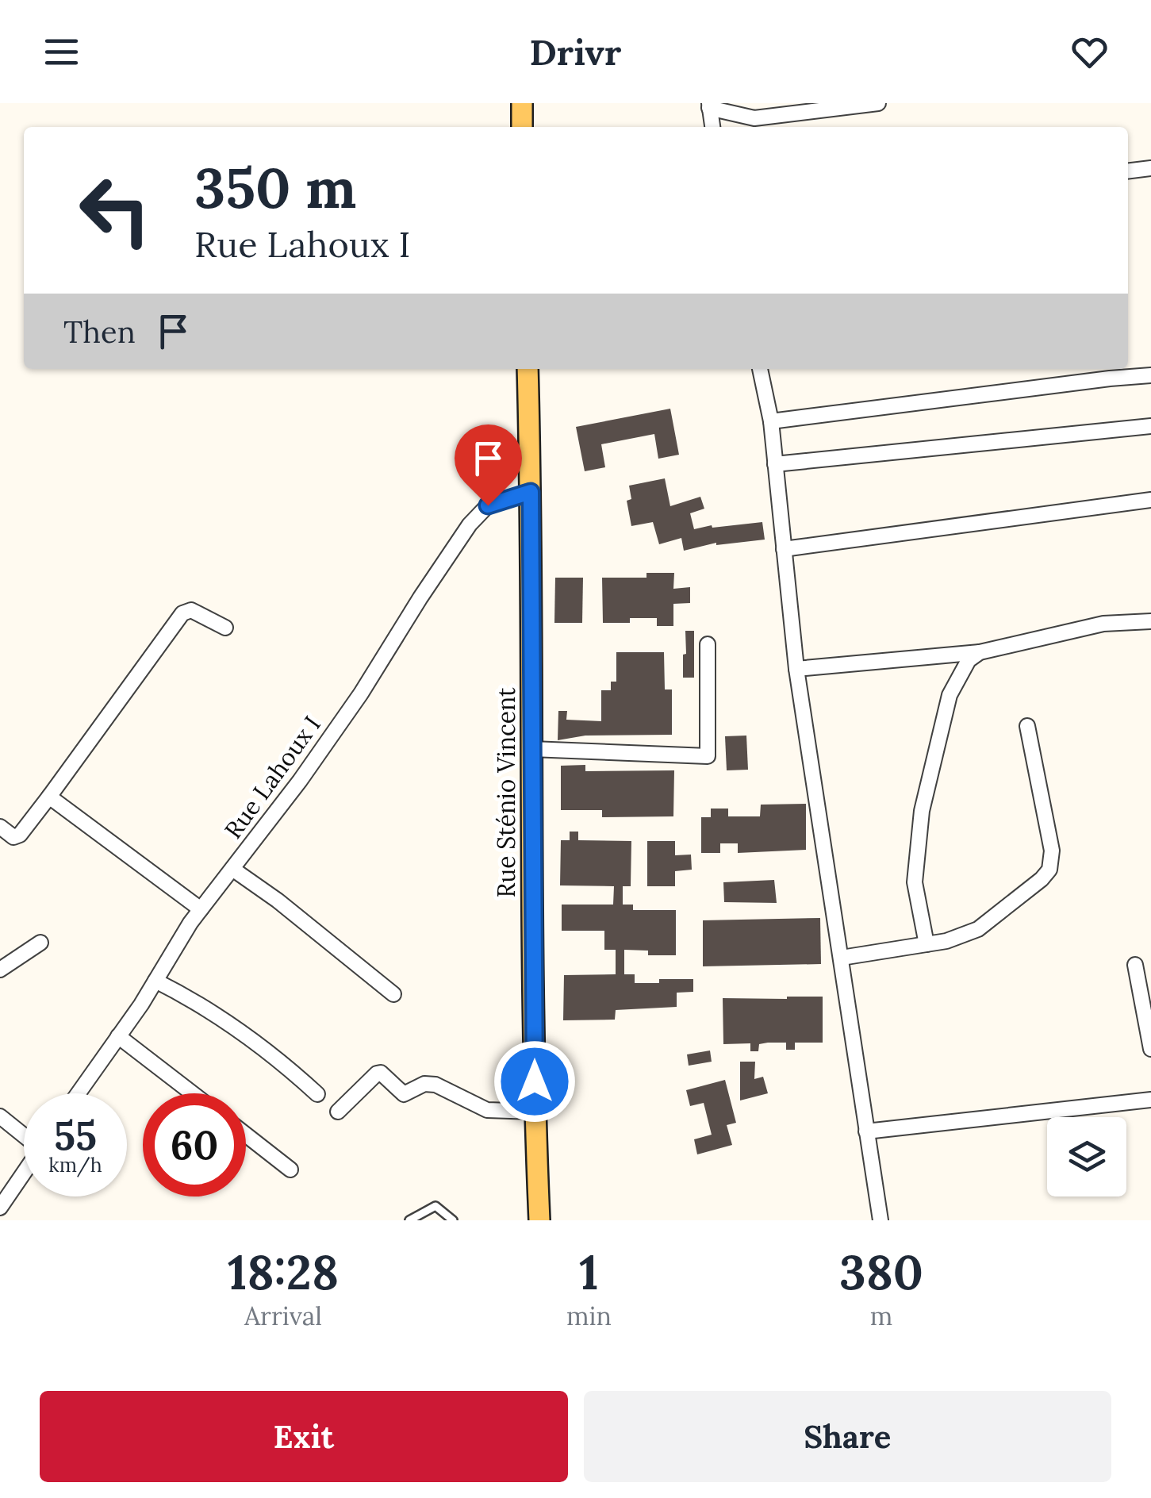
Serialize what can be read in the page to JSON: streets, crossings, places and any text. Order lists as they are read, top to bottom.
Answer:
{
  "streets": {
    "main road": ["Rue Sténio Vincent"],
    "street": ["Rue Lahoux I"]
  },
  "crossings": [
    ["Rue Lahoux I", "Rue Sténio Vincent"]
  ],
  "page": {
    "header": "Drivr",
    "turn": ["350 m", "Rue Lahoux I"],
    "then": "Then",
    "speed": "55 km/h",
    "limit": "60",
    "eta": [
      "18:28",
      "Arrival",
      "1",
      "min",
      "380",
      "m"
    ],
    "buttons": ["Exit", "Share"]
  }
}
